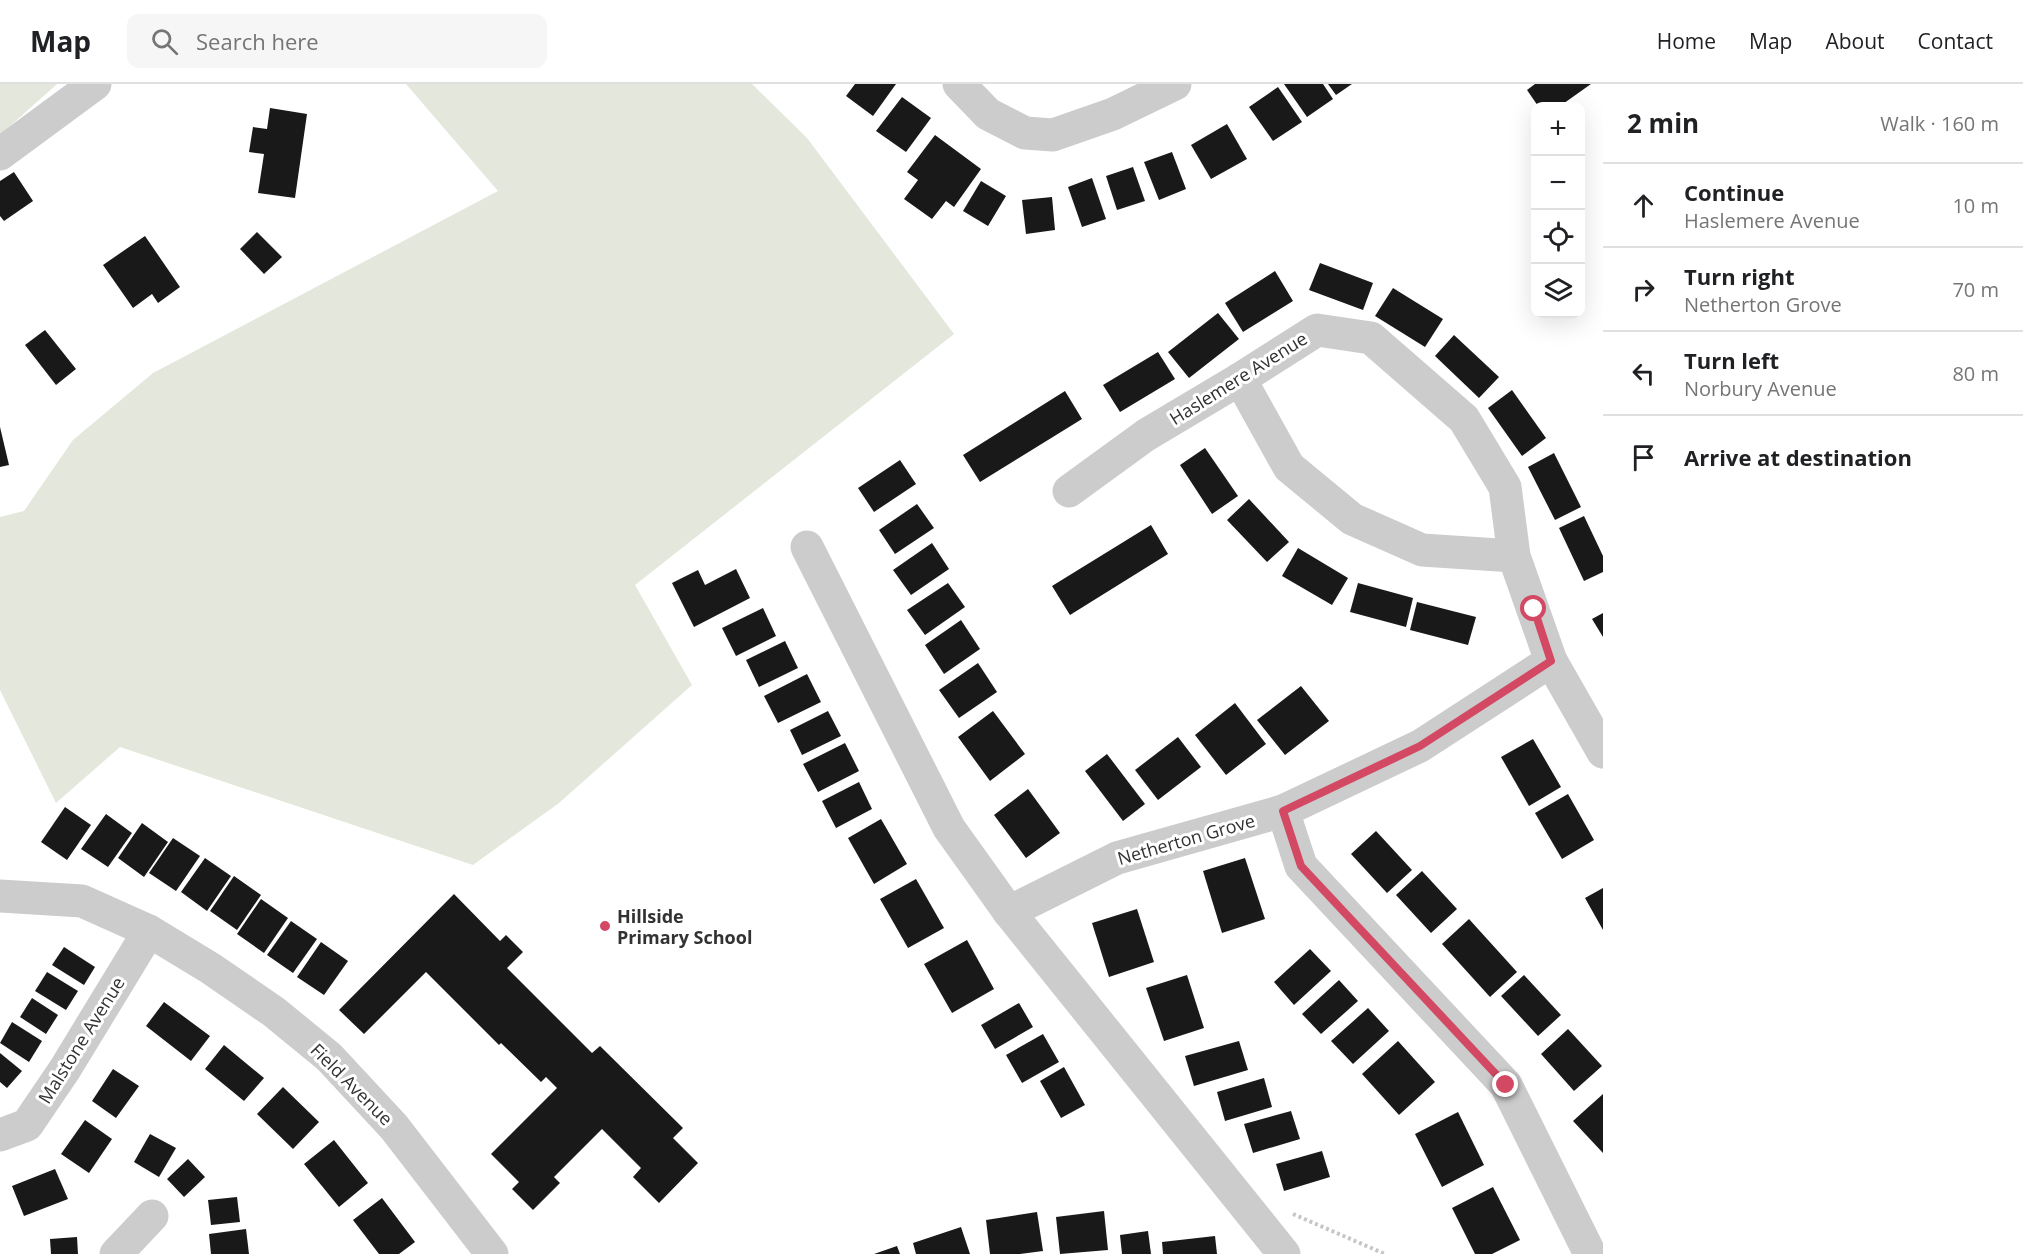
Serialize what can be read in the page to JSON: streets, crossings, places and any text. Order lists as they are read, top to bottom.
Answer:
{
  "streets": {
    "street": [
      "Haslemere Avenue",
      "Netherton Grove",
      "Malstone Avenue",
      "Field Avenue"
    ]
  },
  "crossings": [
    ["Haslemere Avenue", "Netherton Grove"],
    ["Malstone Avenue", "Field Avenue"]
  ],
  "places": ["Hillside Primary School"],
  "page": {
    "header": "Map",
    "search": "Search here",
    "nav": [
      "Home",
      "Map",
      "About",
      "Contact"
    ],
    "heading": ["2 min", "Walk · 160 m"],
    "map_buttons": ["+", "−"],
    "list": [
      ["Continue", "Haslemere Avenue", "10 m"],
      ["Turn right", "Netherton Grove", "70 m"],
      ["Turn left", "Norbury Avenue", "80 m"],
      "Arrive at destination"
    ]
  }
}
